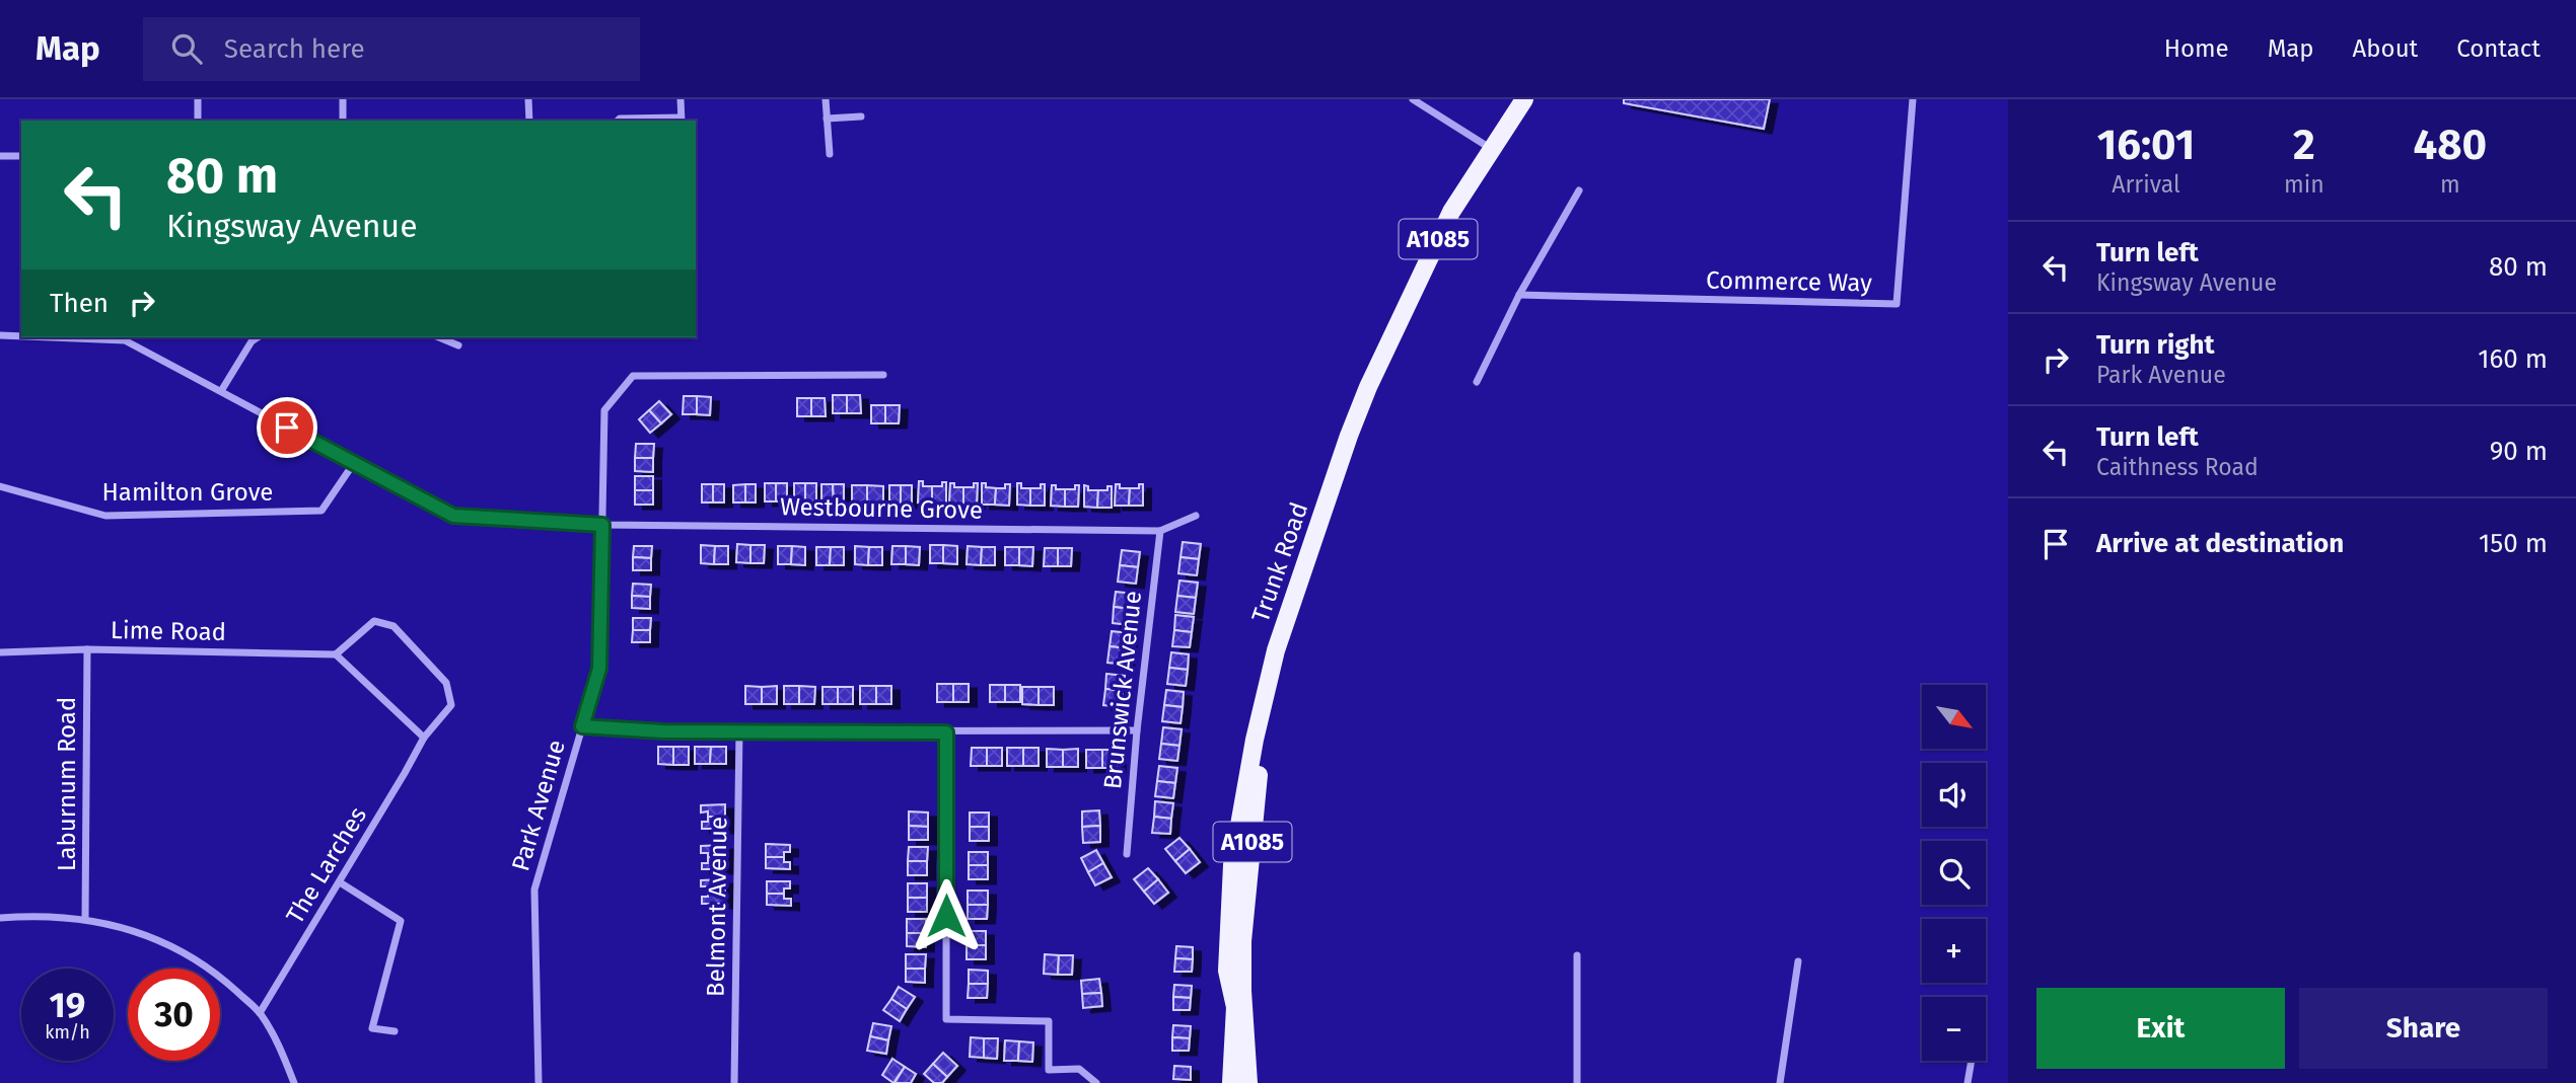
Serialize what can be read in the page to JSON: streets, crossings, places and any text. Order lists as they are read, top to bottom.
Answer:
{
  "streets": {
    "main road": ["A1085", "Trunk Road"],
    "street": [
      "Commerce Way",
      "Hamilton Grove",
      "Westbourne Grove",
      "Lime Road",
      "Brunswick Avenue",
      "Laburnum Road",
      "Park Avenue",
      "The Larches",
      "Belmont Avenue"
    ]
  },
  "crossings": [
    ["A1085", "Trunk Road"],
    ["Hamilton Grove", "Westbourne Grove"],
    ["Westbourne Grove", "Brunswick Avenue"],
    ["Westbourne Grove", "Park Avenue"],
    ["Lime Road", "Laburnum Road"],
    ["Lime Road", "The Larches"]
  ],
  "north": "bottom right",
  "page": {
    "header": "Map",
    "search": "Search here",
    "nav": [
      "Home",
      "Map",
      "About",
      "Contact"
    ],
    "eta": [
      "16:01",
      "Arrival",
      "2",
      "min",
      "480",
      "m"
    ],
    "turn": ["80 m", "Kingsway Avenue"],
    "list": [
      {
        "name": "Turn left",
        "note": "Kingsway Avenue",
        "value": "80 m"
      },
      {
        "name": "Turn right",
        "note": "Park Avenue",
        "value": "160 m"
      },
      {
        "name": "Turn left",
        "note": "Caithness Road",
        "value": "90 m"
      },
      {
        "name": "Arrive at destination",
        "value": "150 m"
      }
    ],
    "then": "Then",
    "map_buttons": ["+", "−"],
    "speed": "19 km/h",
    "limit": "30",
    "buttons": ["Exit", "Share"]
  }
}
